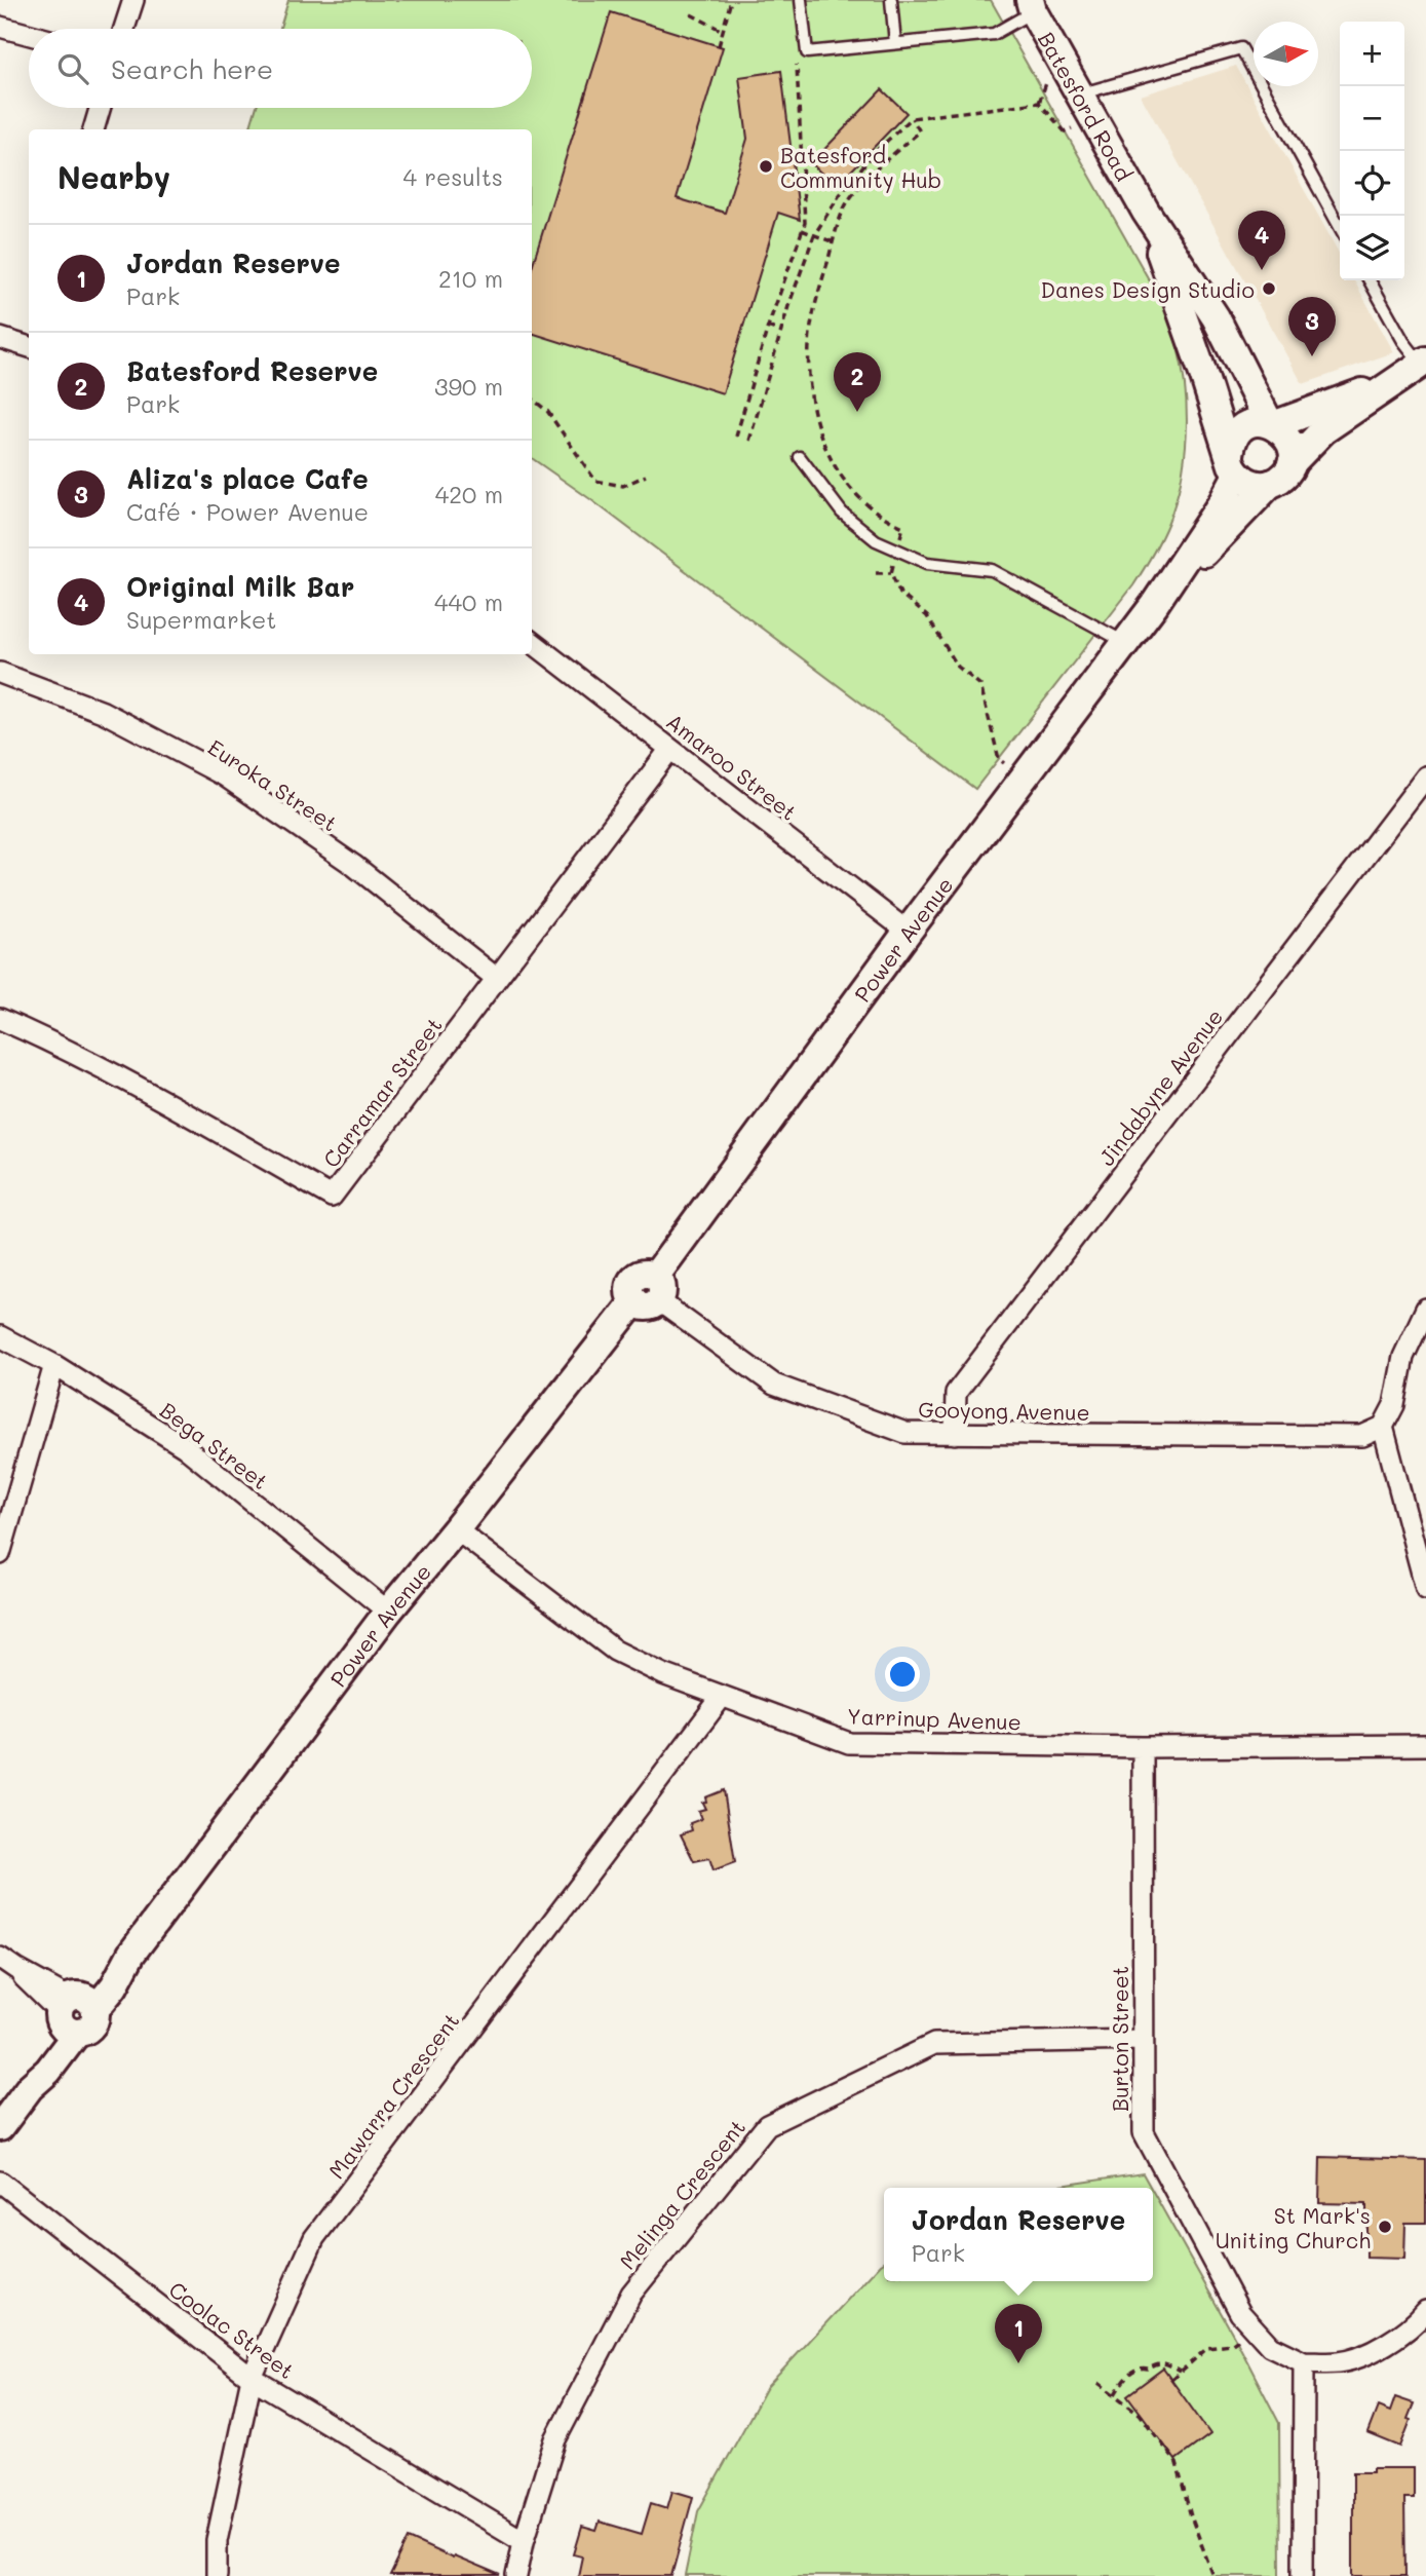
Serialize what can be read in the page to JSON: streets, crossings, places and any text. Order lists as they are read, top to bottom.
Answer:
{
  "streets": {
    "street": [
      "Batesford Road",
      "Amaroo Street",
      "Euroka Street",
      "Power Avenue",
      "Jindabyne Avenue",
      "Carramar Street",
      "Gooyong Avenue",
      "Bega Street",
      "Yarrinup Avenue",
      "Burton Street",
      "Mawarra Crescent",
      "Melinga Crescent",
      "Coolac Street"
    ]
  },
  "crossings": [
    ["Batesford Road", "Power Avenue"],
    ["Amaroo Street", "Power Avenue"],
    ["Amaroo Street", "Carramar Street"],
    ["Euroka Street", "Carramar Street"],
    ["Power Avenue", "Gooyong Avenue"],
    ["Power Avenue", "Bega Street"],
    ["Power Avenue", "Yarrinup Avenue"],
    ["Jindabyne Avenue", "Gooyong Avenue"],
    ["Yarrinup Avenue", "Burton Street"],
    ["Yarrinup Avenue", "Mawarra Crescent"],
    ["Burton Street", "Melinga Crescent"],
    ["Mawarra Crescent", "Coolac Street"],
    ["Melinga Crescent", "Coolac Street"]
  ],
  "places": ["Batesford Community Hub", "Danes Design Studio", "St Mark's Uniting Church"],
  "north": "right",
  "page": {
    "map_buttons": ["+", "−"],
    "search": "Search here",
    "heading": ["Nearby", "4 results"],
    "pins": [
      "4",
      "3",
      "2",
      "1"
    ],
    "list": [
      {
        "mark": "1",
        "name": "Jordan Reserve",
        "note": "Park",
        "value": "210 m"
      },
      {
        "mark": "2",
        "name": "Batesford Reserve",
        "note": "Park",
        "value": "390 m"
      },
      {
        "mark": "3",
        "name": "Aliza's place Cafe",
        "note": "Café · Power Avenue",
        "value": "420 m"
      },
      {
        "mark": "4",
        "name": "Original Milk Bar",
        "note": "Supermarket",
        "value": "440 m"
      }
    ],
    "popup": ["Jordan Reserve", "Park"]
  }
}
